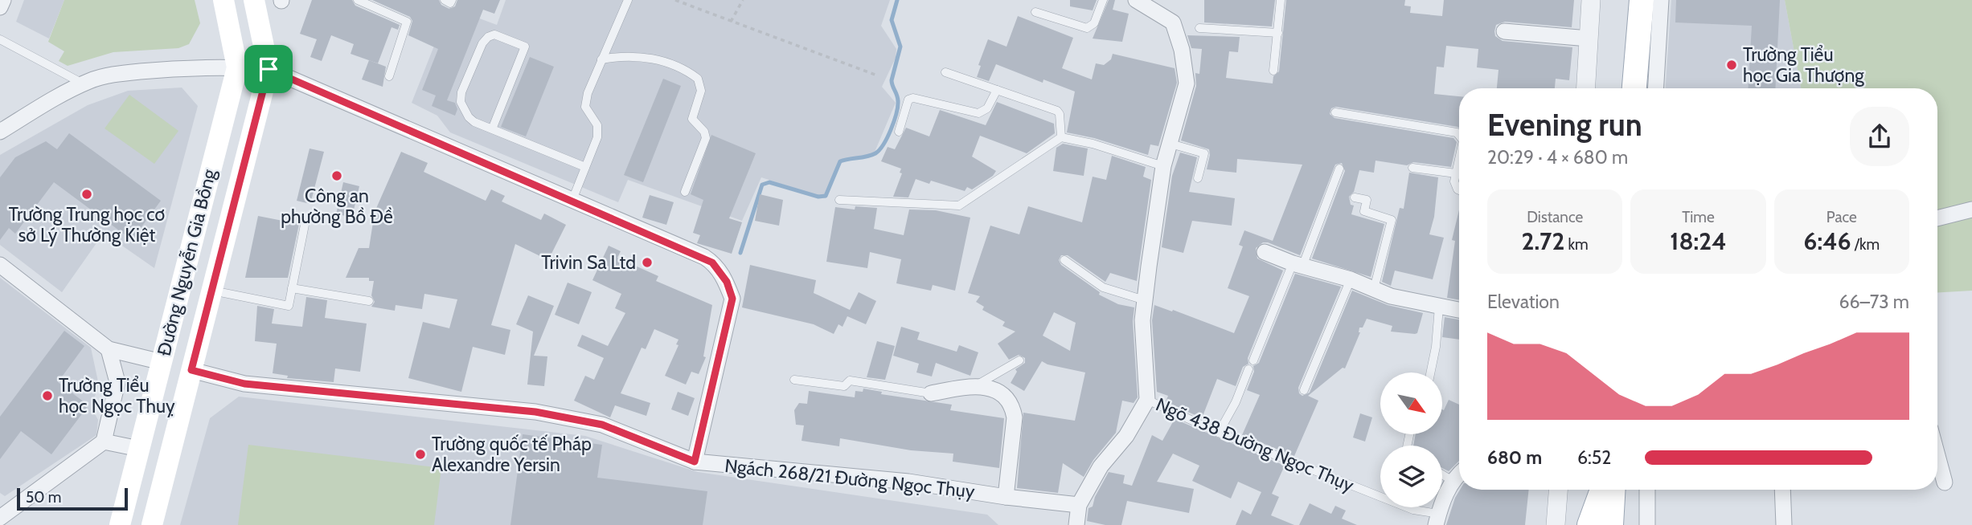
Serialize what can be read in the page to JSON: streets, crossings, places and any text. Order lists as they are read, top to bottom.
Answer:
{
  "streets": {
    "main road": ["Đường Nguyễn Gia Bồng"],
    "street": ["Ngõ 438 Đường Ngọc Thụy", "Ngách 268/21 Đường Ngọc Thụy"]
  },
  "crossings": [
    ["Đường Nguyễn Gia Bồng", "Ngách 268/21 Đường Ngọc Thụy"]
  ],
  "places": [
    "Trường Tiểu học Gia Thượng",
    "Công an phường Bồ Đề",
    "Trường Trung học cơ sở Lý Thường Kiệt",
    "Trivin Sa Ltd",
    "Trường Tiểu học Ngọc Thuỵ",
    "Trường quốc tế Pháp Alexandre Yersin"
  ],
  "scale_bar": "50 m",
  "north": "bottom right",
  "page": {
    "heading": ["Evening run", "20:29 · 4 × 680 m"],
    "stats": [
      ["Distance", "2.72 km"],
      ["Time", "18:24"],
      ["Pace", "6:46 /km"]
    ],
    "chart": ["Elevation", "66–73 m"],
    "list": [
      {
        "name": "680 m",
        "note": "6:52"
      }
    ],
    "scale": "50 m"
  }
}
